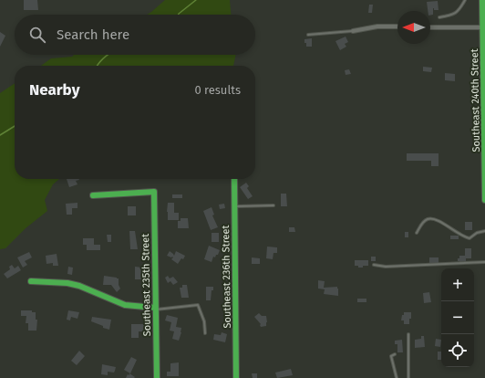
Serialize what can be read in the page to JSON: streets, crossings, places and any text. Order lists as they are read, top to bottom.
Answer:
{
  "streets": {
    "street": ["Southeast 240th Street", "Southeast 236th Street", "Southeast 235th Street"]
  },
  "north": "left",
  "page": {
    "search": "Search here",
    "heading": ["Nearby", "0 results"],
    "map_buttons": ["+", "−"]
  }
}
